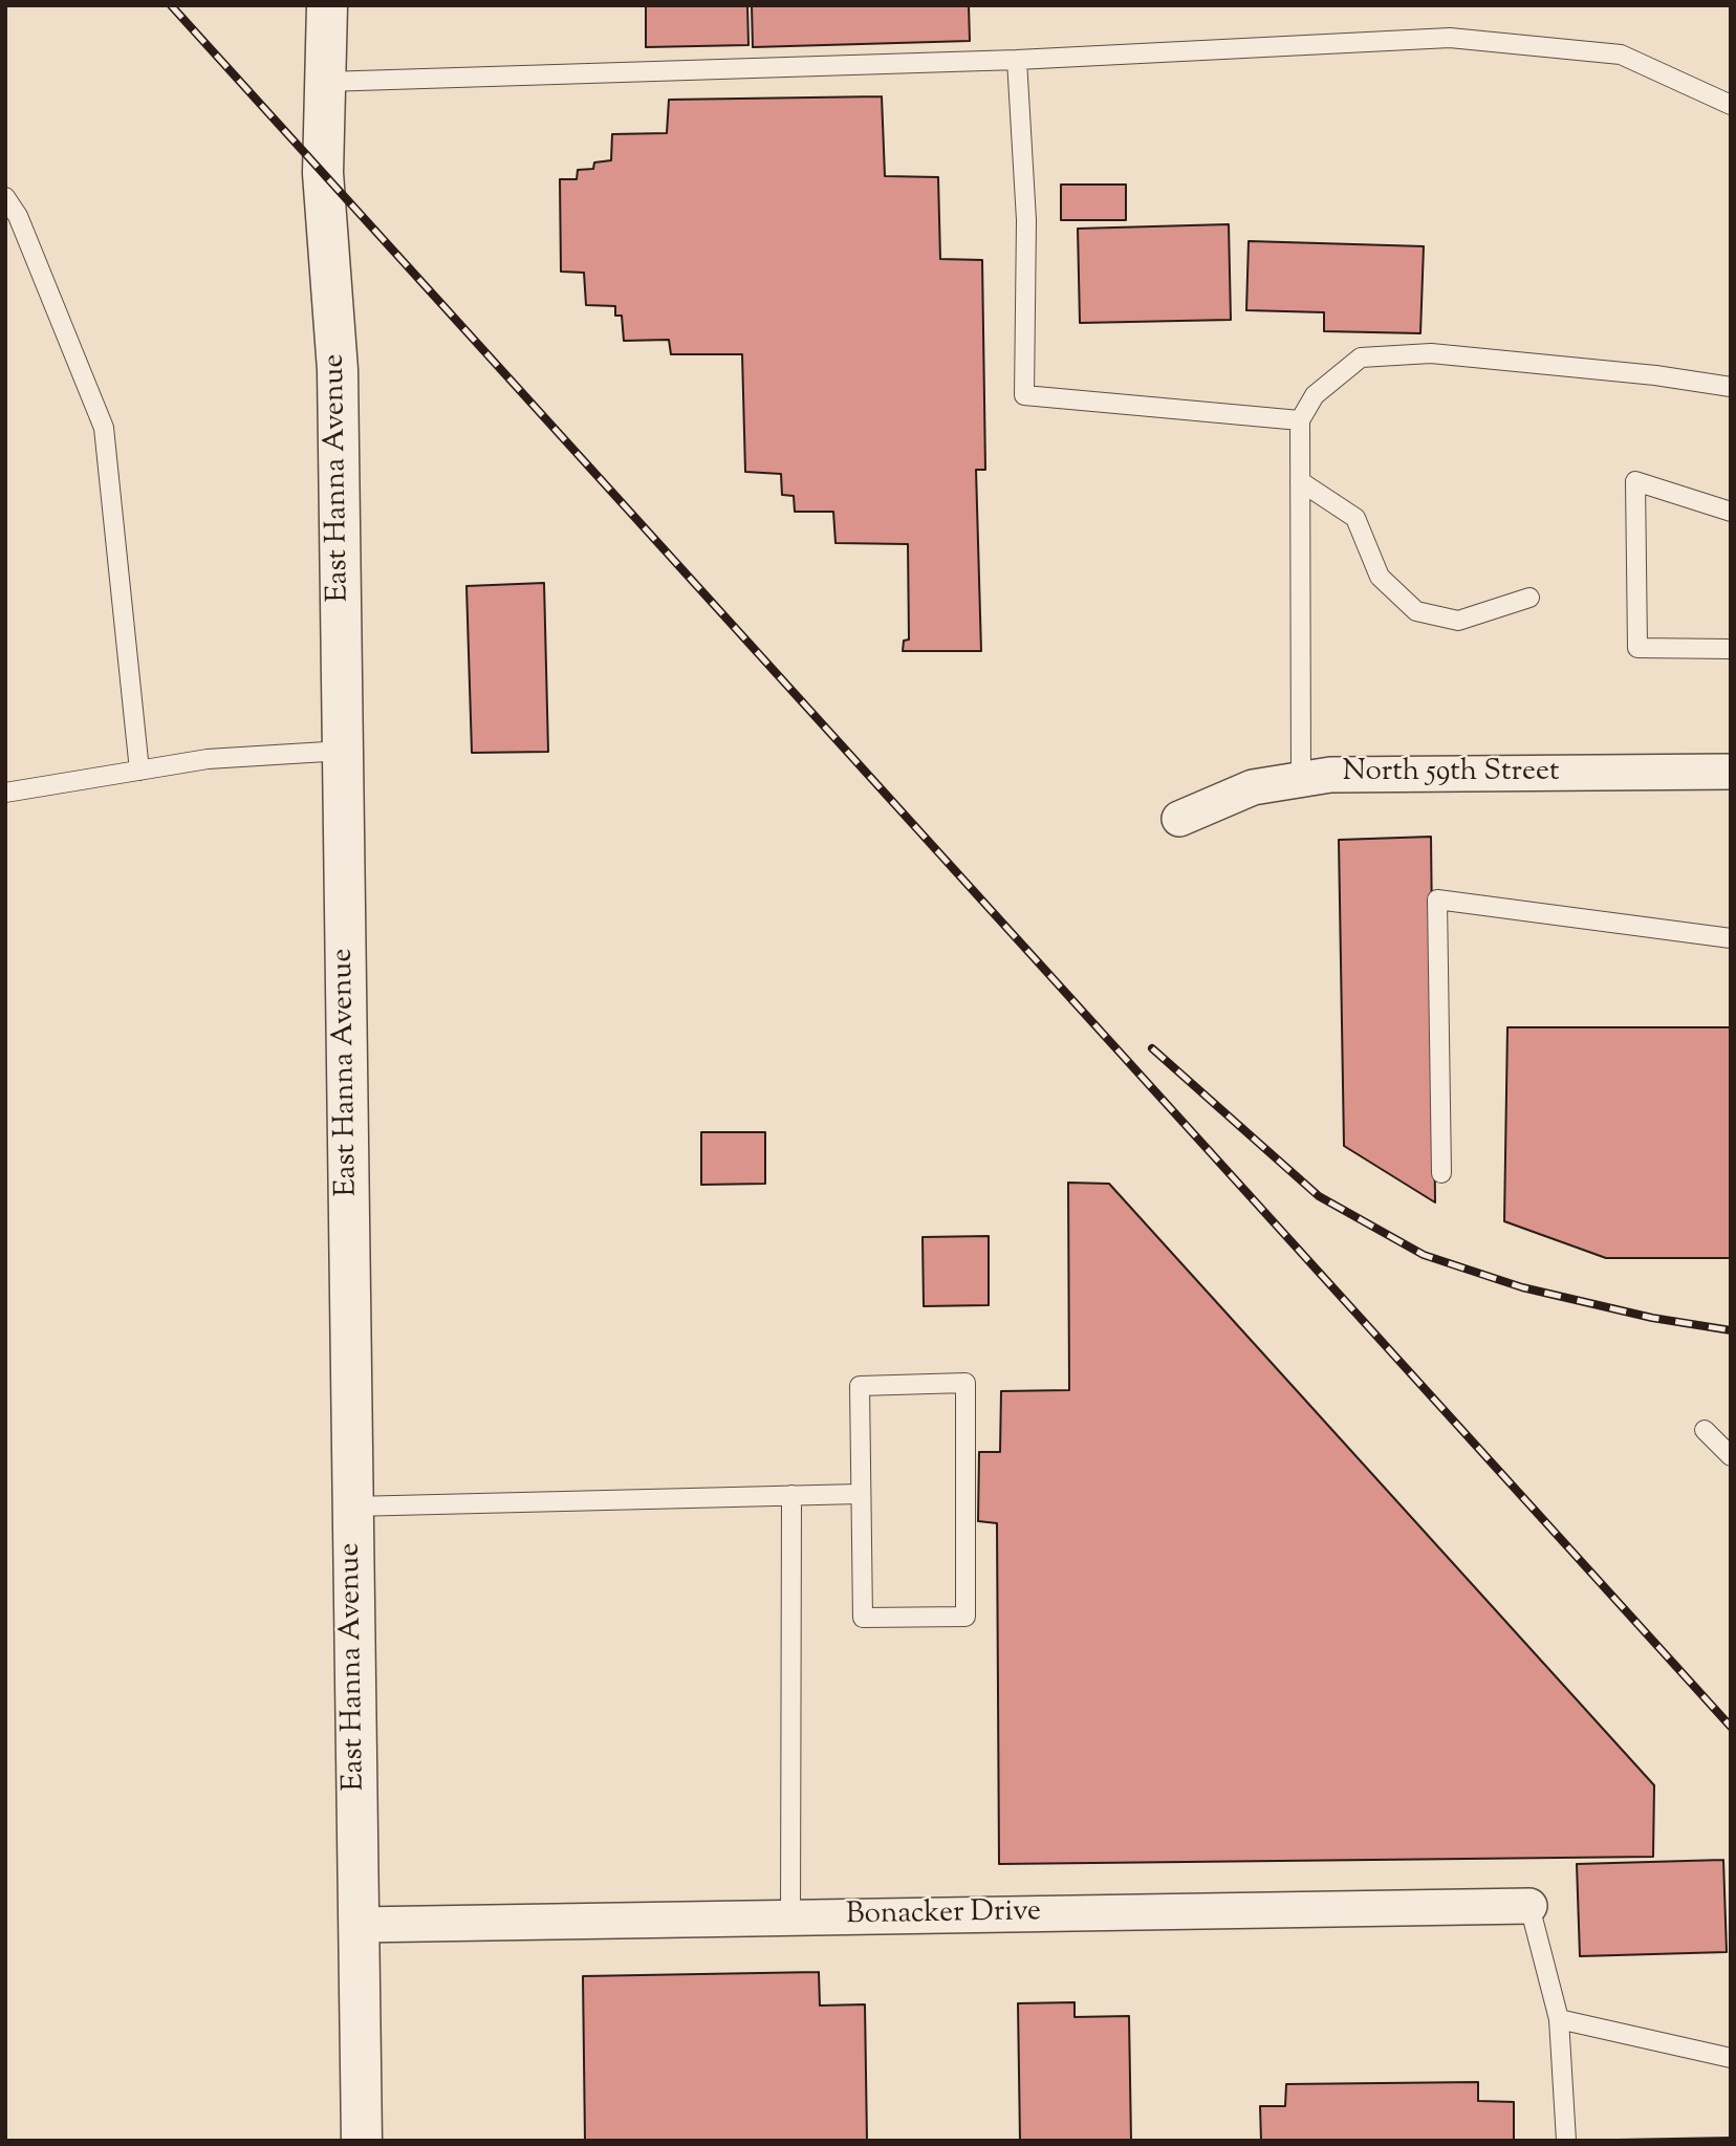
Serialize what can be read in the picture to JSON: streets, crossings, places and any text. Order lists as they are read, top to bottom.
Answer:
{
  "streets": {
    "street": ["East Hanna Avenue", "North 59th Street", "Bonacker Drive"]
  },
  "crossings": [
    ["East Hanna Avenue", "Bonacker Drive"]
  ]
}
